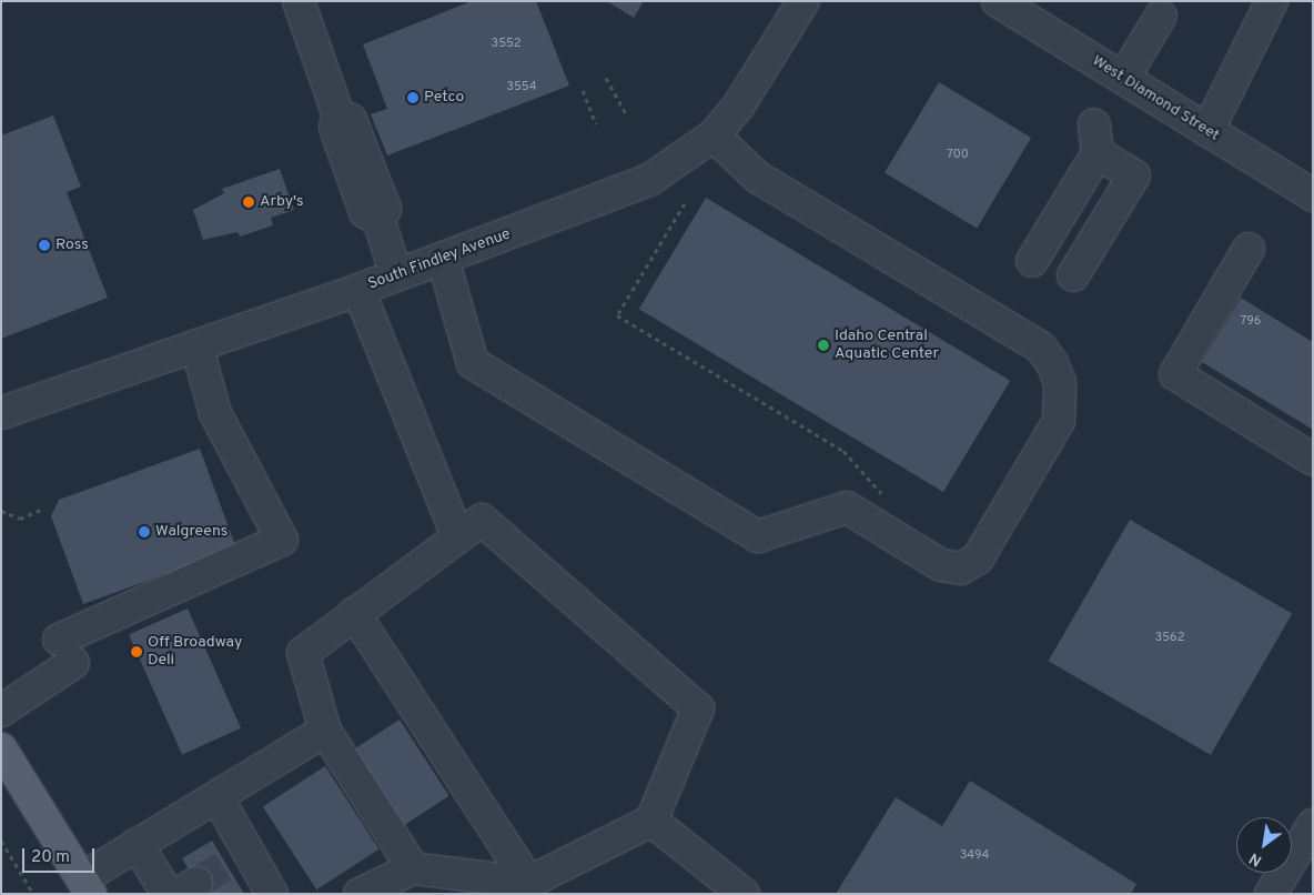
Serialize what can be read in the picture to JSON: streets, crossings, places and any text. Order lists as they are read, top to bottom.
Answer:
{
  "streets": {
    "street": ["West Diamond Street", "South Findley Avenue"]
  },
  "places": [
    "Petco",
    "Arby's",
    "Ross",
    "Idaho Central Aquatic Center",
    "Walgreens",
    "Off Broadway Deli"
  ],
  "house_numbers": [
    "3552",
    "3554",
    "700",
    "796",
    "3562",
    "3494"
  ],
  "scale_bar": "20 m",
  "north": "bottom left"
}
